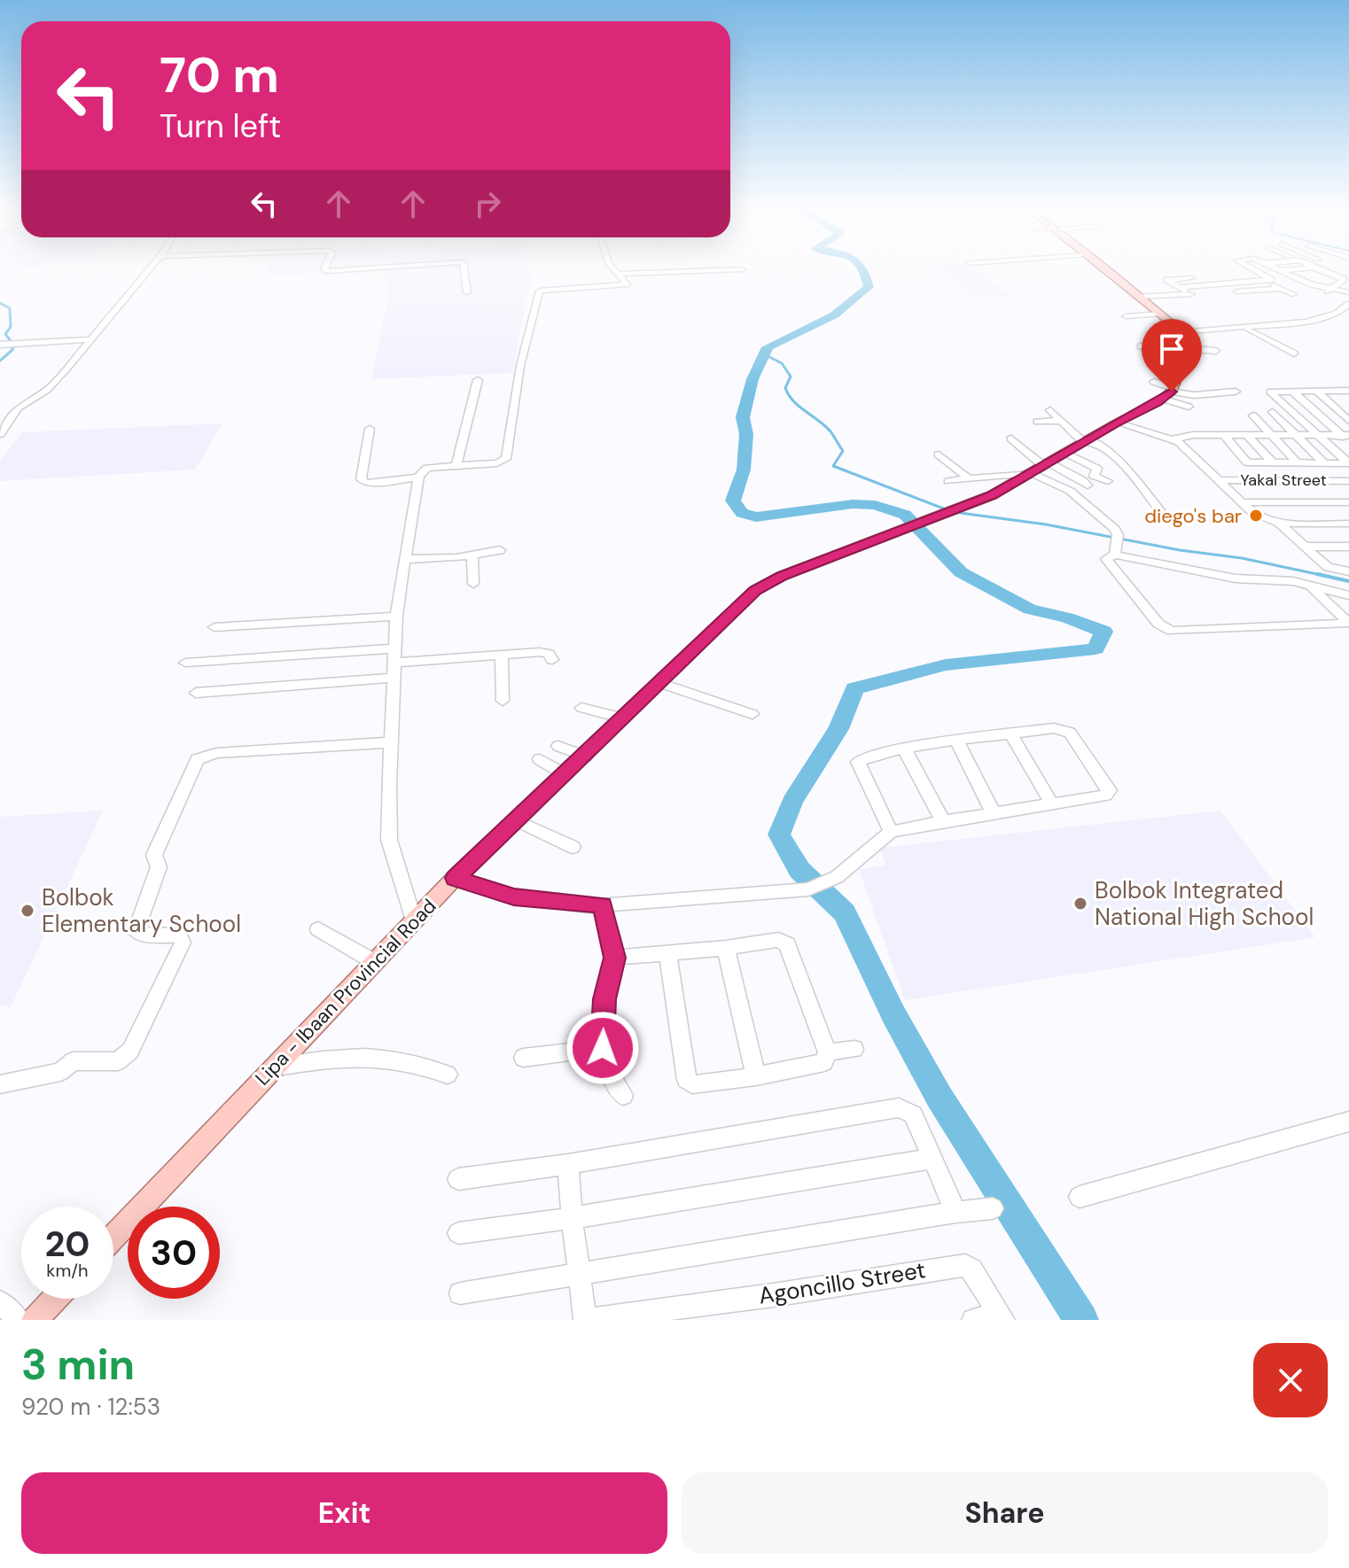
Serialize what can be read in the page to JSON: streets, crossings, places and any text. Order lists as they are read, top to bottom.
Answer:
{
  "streets": {
    "main road": ["Lipa - Ibaan Provincial Road"],
    "street": ["Yakal Street", "Agoncillo Street"]
  },
  "places": ["diego's bar", "Bolbok Integrated National High School", "Bolbok Elementary School"],
  "page": {
    "turn": ["70 m", "Turn left"],
    "speed": "20 km/h",
    "limit": "30",
    "heading": ["3 min", "920 m · 12:53"],
    "buttons": ["Exit", "Share"]
  }
}
